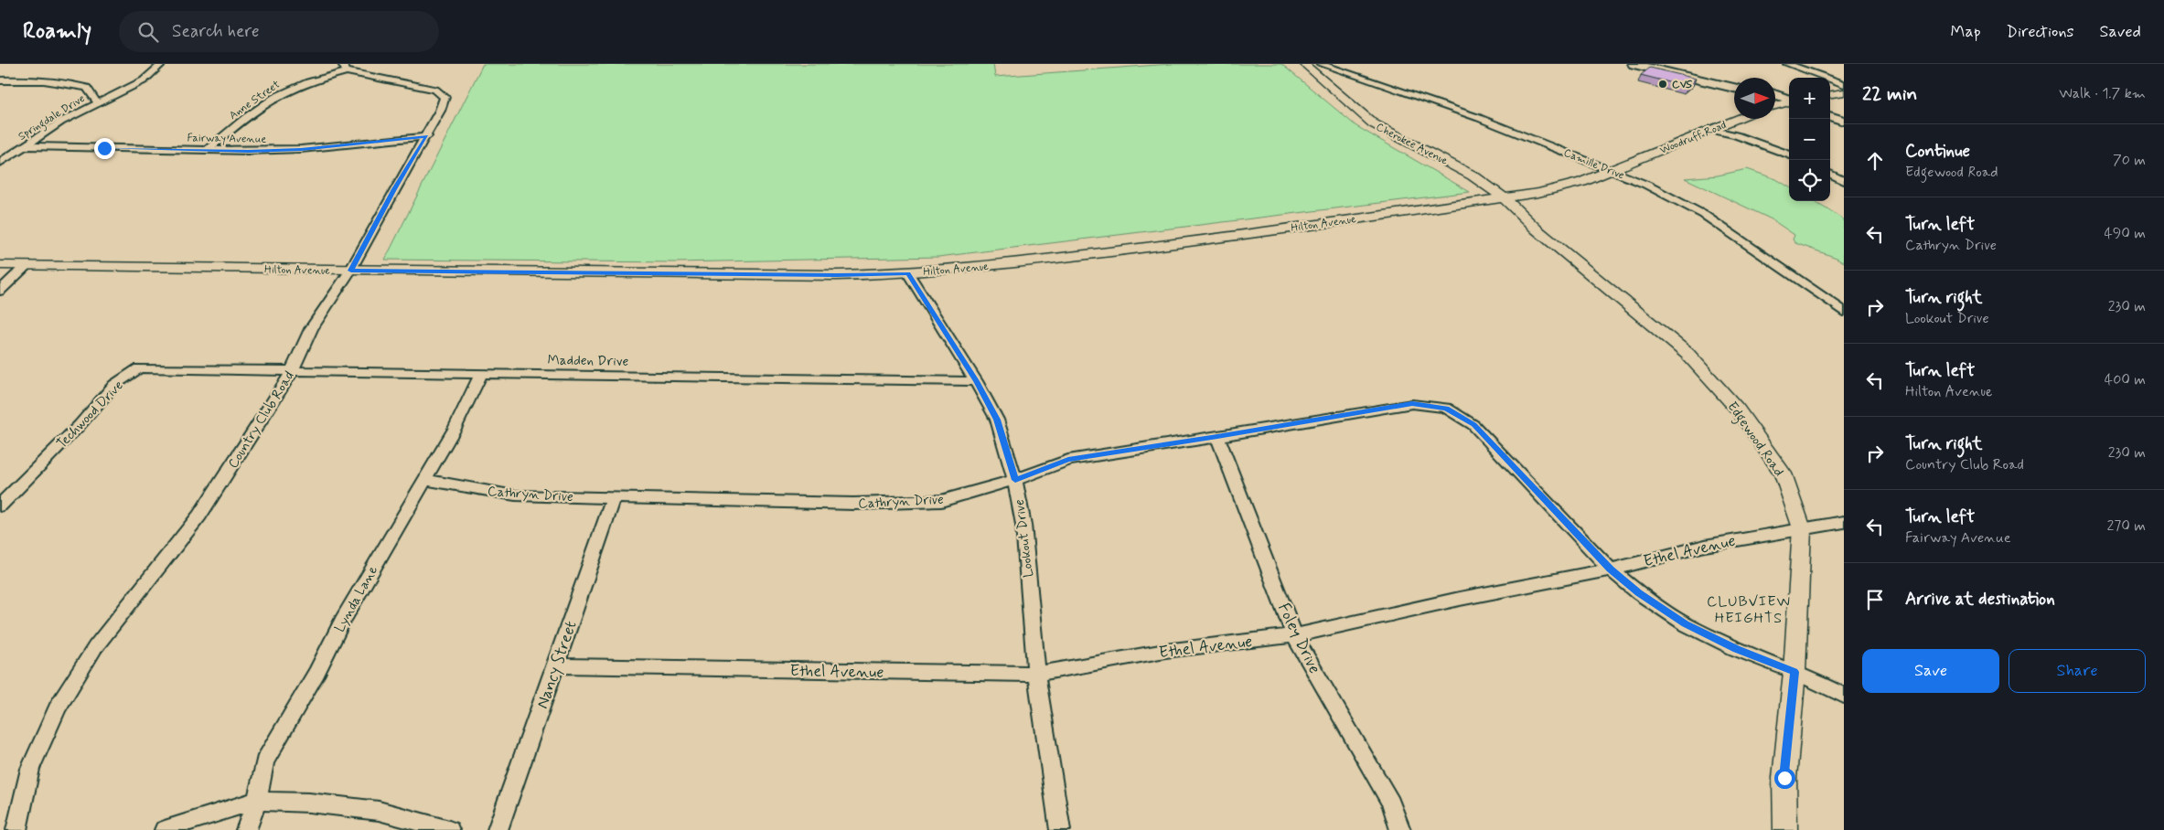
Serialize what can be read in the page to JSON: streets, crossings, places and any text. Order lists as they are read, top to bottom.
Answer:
{
  "streets": {
    "street": [
      "Anne Street",
      "Springdale Drive",
      "Woodruff Road",
      "Fairway Avenue",
      "Cherokee Avenue",
      "Camille Drive",
      "Hilton Avenue",
      "Madden Drive",
      "Techwood Drive",
      "Country Club Road",
      "Edgewood Road",
      "Cathryn Drive",
      "Lookout Drive",
      "Ethel Avenue",
      "Lynda Lane",
      "Foley Drive",
      "Nancy Street"
    ]
  },
  "crossings": [
    ["Anne Street", "Fairway Avenue"],
    ["Anne Street", "Country Club Road"],
    ["Springdale Drive", "Fairway Avenue"],
    ["Woodruff Road", "Hilton Avenue"],
    ["Fairway Avenue", "Country Club Road"],
    ["Cherokee Avenue", "Hilton Avenue"],
    ["Cherokee Avenue", "Edgewood Road"],
    ["Camille Drive", "Hilton Avenue"],
    ["Hilton Avenue", "Country Club Road"],
    ["Hilton Avenue", "Edgewood Road"],
    ["Hilton Avenue", "Lookout Drive"],
    ["Madden Drive", "Techwood Drive"],
    ["Madden Drive", "Country Club Road"],
    ["Madden Drive", "Lookout Drive"],
    ["Madden Drive", "Lynda Lane"],
    ["Edgewood Road", "Cathryn Drive"],
    ["Edgewood Road", "Ethel Avenue"],
    ["Cathryn Drive", "Lookout Drive"],
    ["Cathryn Drive", "Ethel Avenue"],
    ["Cathryn Drive", "Lynda Lane"],
    ["Cathryn Drive", "Foley Drive"],
    ["Cathryn Drive", "Nancy Street"],
    ["Lookout Drive", "Ethel Avenue"],
    ["Ethel Avenue", "Foley Drive"],
    ["Ethel Avenue", "Nancy Street"]
  ],
  "districts": ["CLUBVIEW HEIGHTS"],
  "places": ["CVS"],
  "north": "right",
  "page": {
    "header": "Roamly",
    "search": "Search here",
    "nav": ["Map", "Directions", "Saved"],
    "heading": ["22 min", "Walk · 1.7 km"],
    "map_buttons": ["+", "−"],
    "list": [
      ["Continue", "Edgewood Road", "70 m"],
      ["Turn left", "Cathryn Drive", "490 m"],
      ["Turn right", "Lookout Drive", "230 m"],
      ["Turn left", "Hilton Avenue", "400 m"],
      ["Turn right", "Country Club Road", "230 m"],
      ["Turn left", "Fairway Avenue", "270 m"],
      "Arrive at destination"
    ],
    "buttons": ["Save", "Share"]
  }
}
